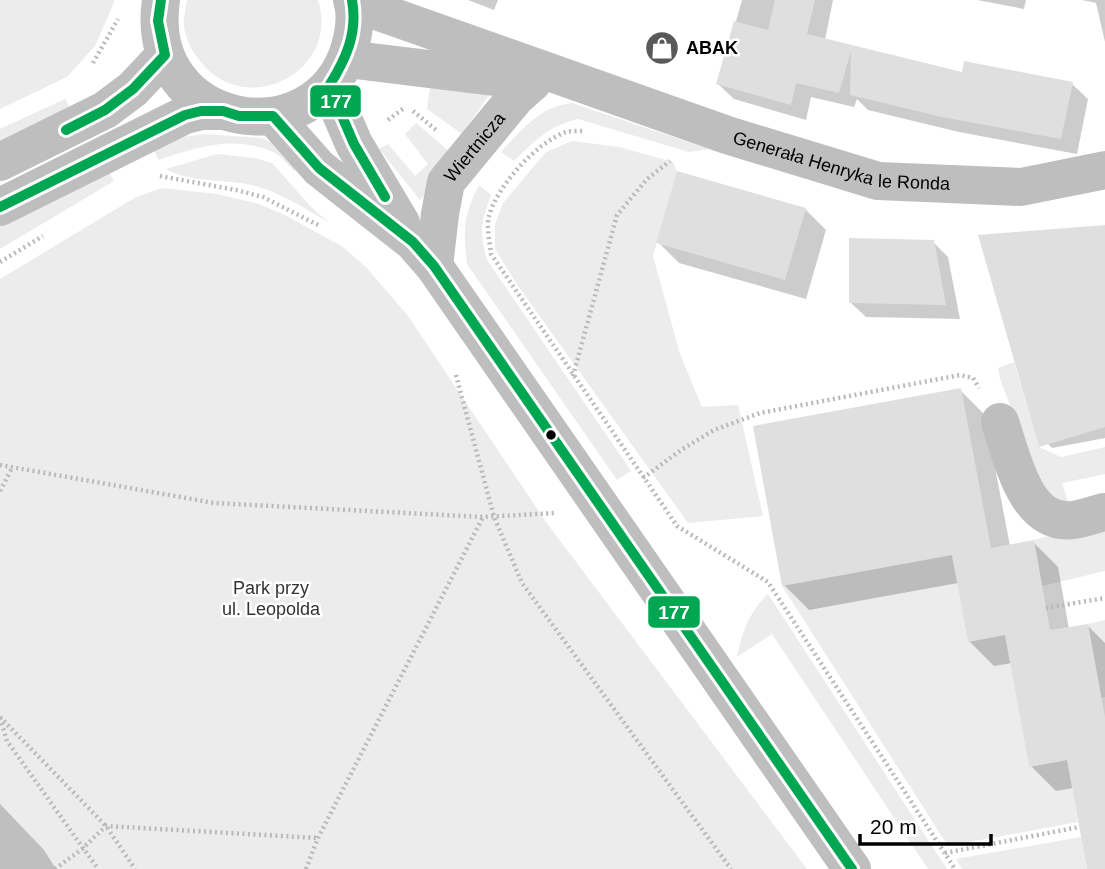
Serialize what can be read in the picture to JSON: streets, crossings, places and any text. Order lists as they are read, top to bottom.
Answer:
{
  "streets": {
    "street": ["Wiertnicza", "Generała Henryka le Ronda"]
  },
  "crossings": [
    ["Wiertnicza", "Generała Henryka le Ronda"]
  ],
  "parks": ["Park przy ul. Leopolda"],
  "places": {
    "shop": ["ABAK"]
  },
  "lines": ["transit line 177"],
  "scale_bar": "20 m"
}
